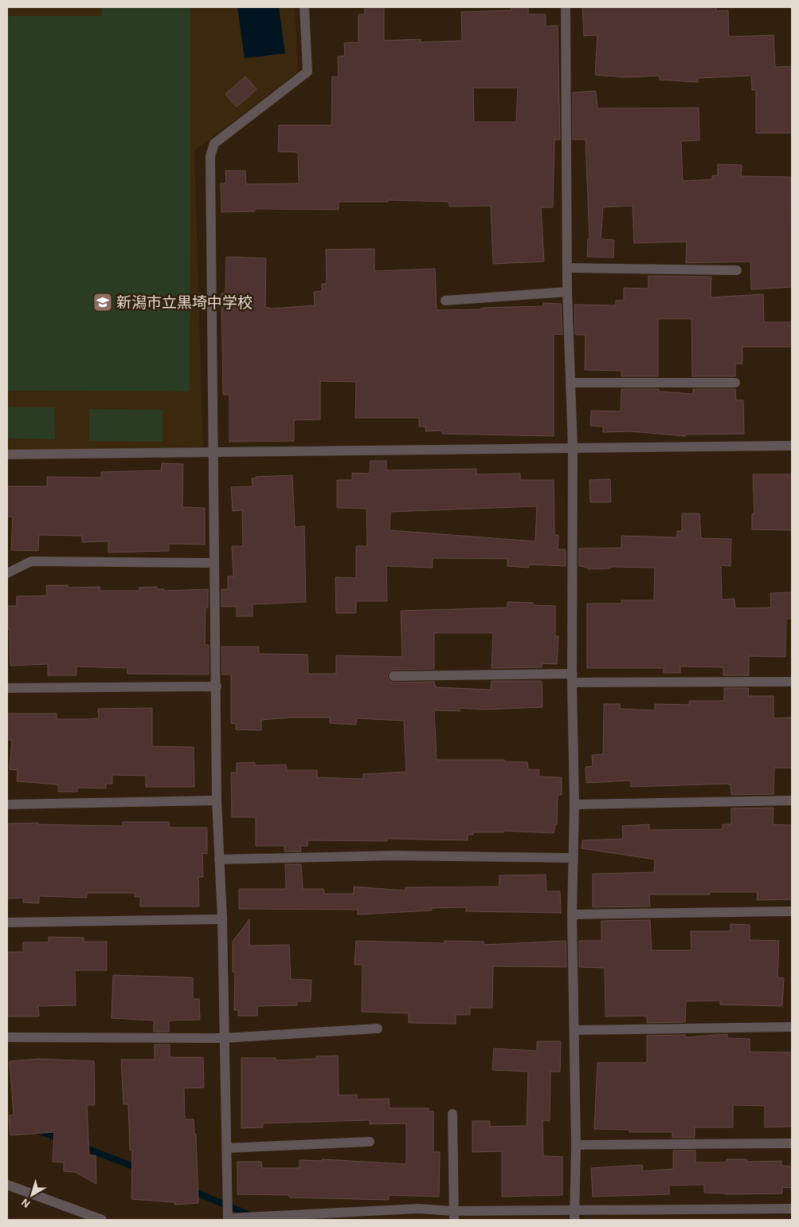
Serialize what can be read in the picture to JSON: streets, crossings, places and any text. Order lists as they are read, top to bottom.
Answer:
{
  "places": {
    "school or university": ["新潟市立黒埼中学校"]
  },
  "north": "bottom left"
}
